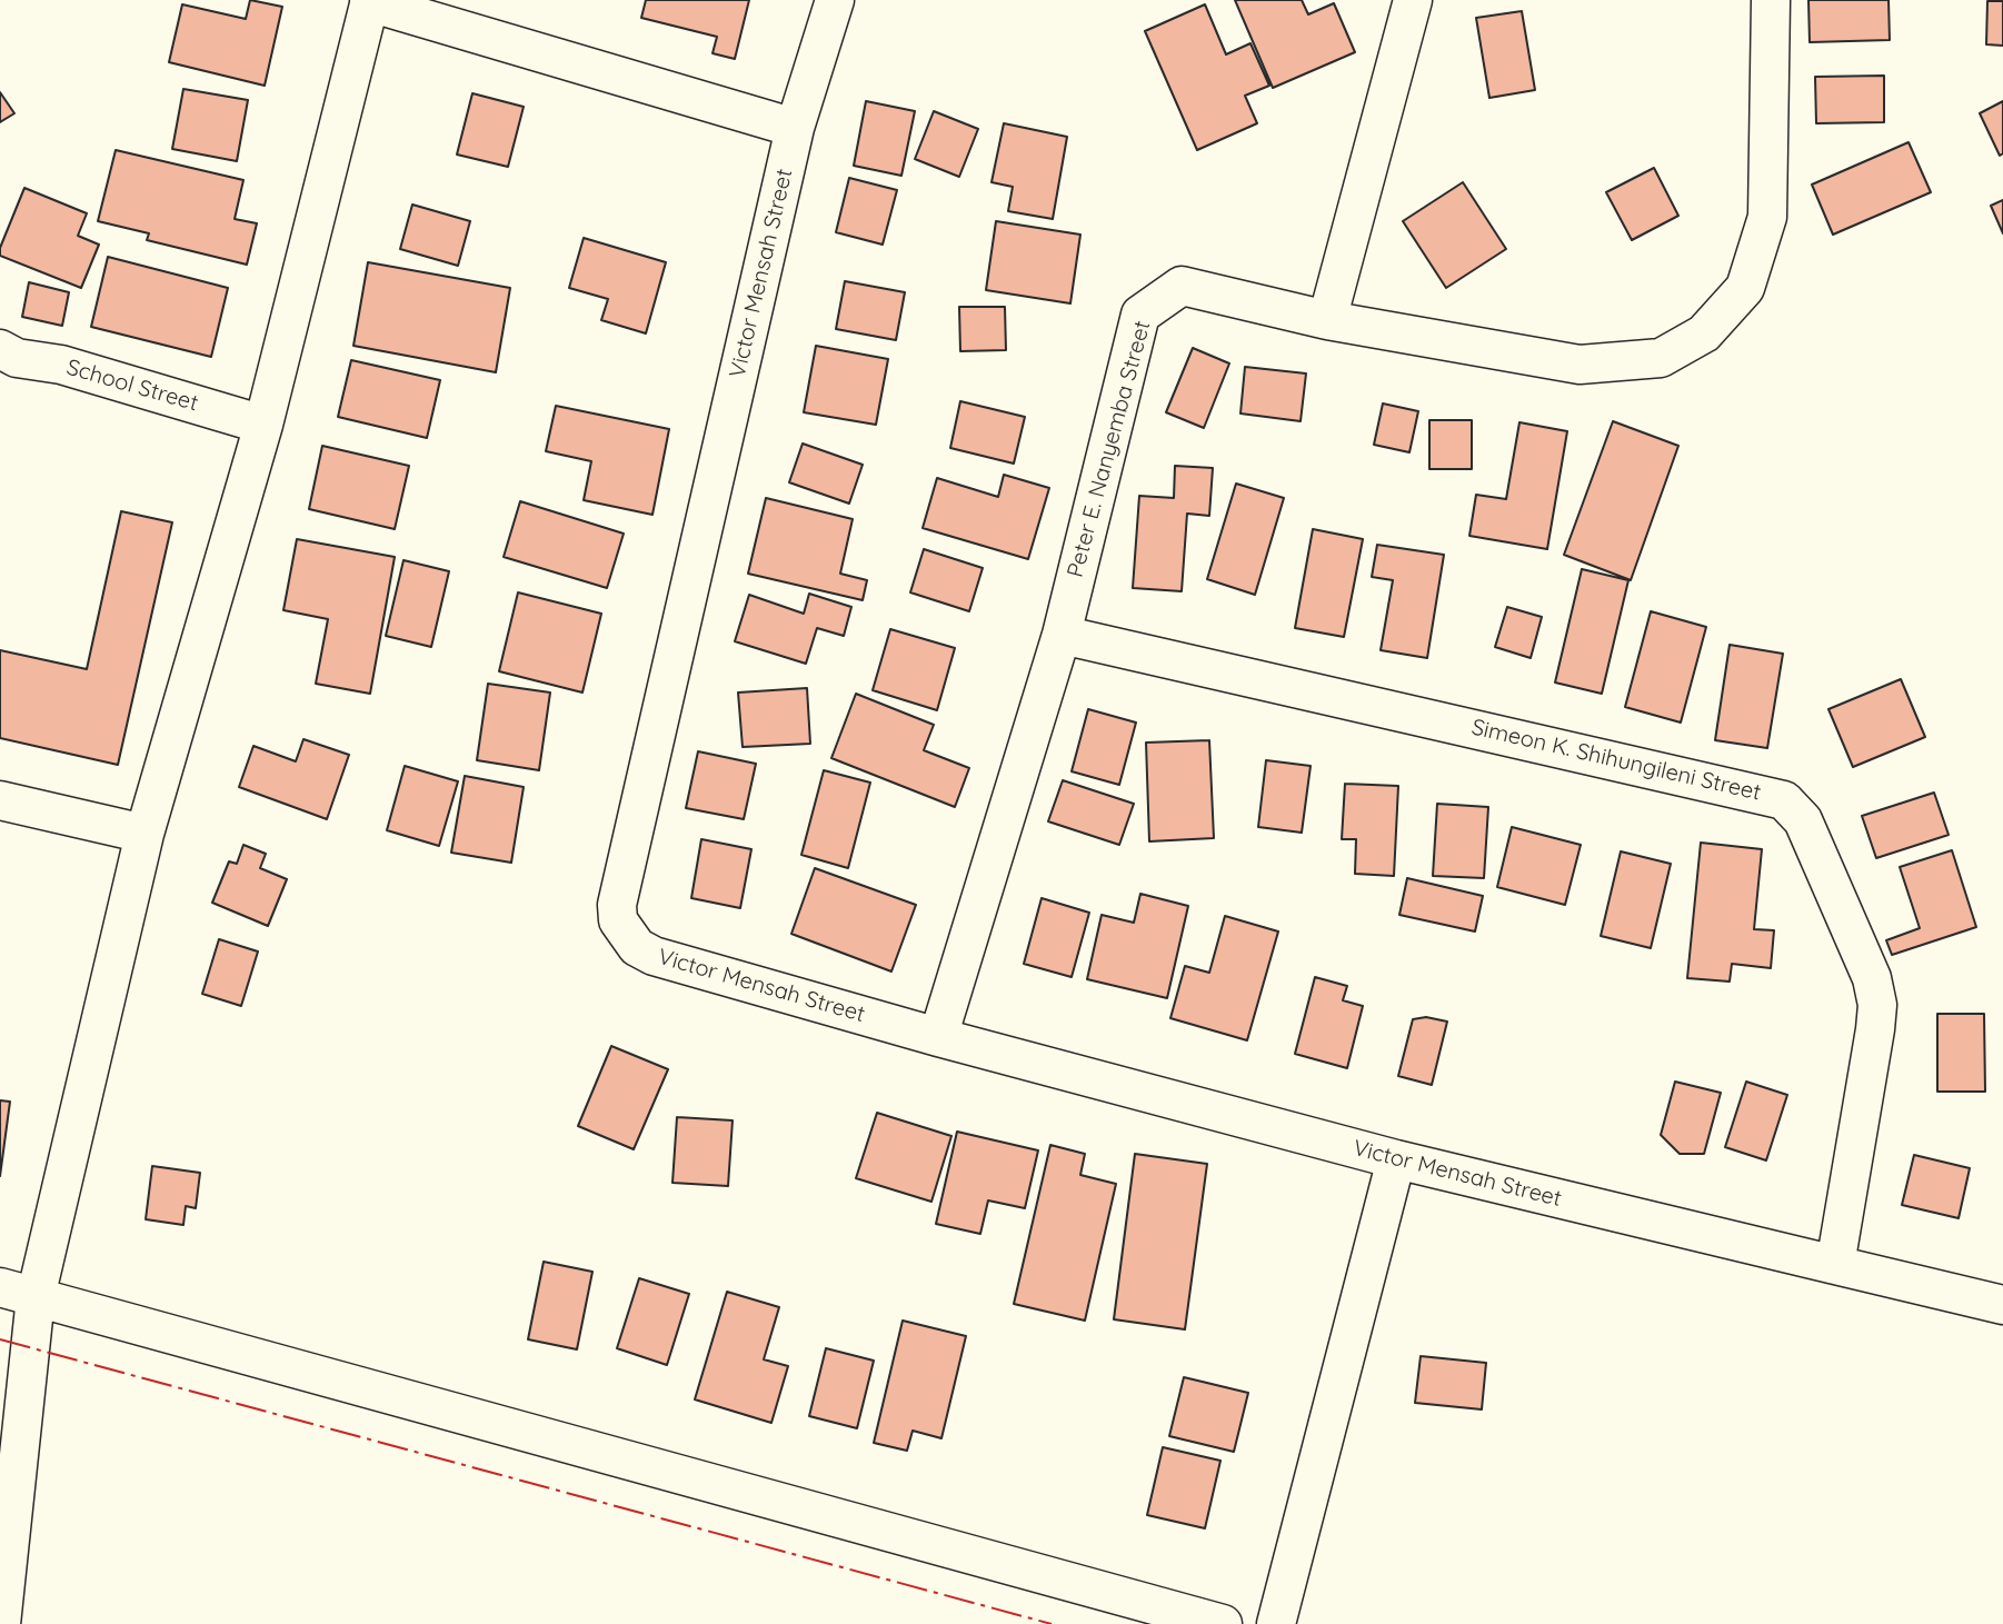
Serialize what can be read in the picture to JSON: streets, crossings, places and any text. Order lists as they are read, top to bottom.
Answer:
{
  "streets": {
    "street": [
      "Victor Mensah Street",
      "School Street",
      "Peter E. Nanyemba Street",
      "Simeon K. Shihungileni Street"
    ]
  },
  "crossings": [
    ["Victor Mensah Street", "Peter E. Nanyemba Street"],
    ["Victor Mensah Street", "Simeon K. Shihungileni Street"],
    ["Peter E. Nanyemba Street", "Simeon K. Shihungileni Street"]
  ]
}
